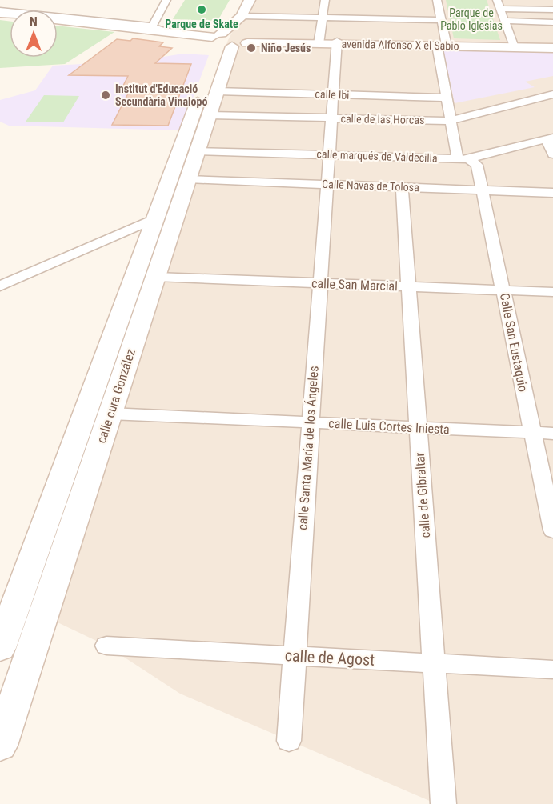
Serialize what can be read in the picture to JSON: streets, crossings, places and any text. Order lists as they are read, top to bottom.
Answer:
{
  "streets": {
    "main road": ["avenida Alfonso X el Sabio", "calle cura González"],
    "street": [
      "calle Ibi",
      "calle de las Horcas",
      "calle marqués de Valdecilla",
      "Calle Navas de Tolosa",
      "calle San Marcial",
      "Calle San Eustaquio",
      "calle Luis Cortes Iniesta",
      "calle Santa María de los Ángeles",
      "calle de Gibraltar",
      "calle de Agost"
    ]
  },
  "crossings": [
    ["avenida Alfonso X el Sabio", "calle cura González"],
    ["avenida Alfonso X el Sabio", "calle Santa María de los Ángeles"],
    ["calle Ibi", "calle cura González"],
    ["calle Ibi", "calle Santa María de los Ángeles"],
    ["calle de las Horcas", "calle cura González"],
    ["calle de las Horcas", "calle Santa María de los Ángeles"],
    ["calle marqués de Valdecilla", "Calle San Eustaquio"],
    ["calle marqués de Valdecilla", "calle cura González"],
    ["calle marqués de Valdecilla", "calle Santa María de los Ángeles"],
    ["Calle Navas de Tolosa", "Calle San Eustaquio"],
    ["Calle Navas de Tolosa", "calle cura González"],
    ["Calle Navas de Tolosa", "calle Santa María de los Ángeles"],
    ["Calle Navas de Tolosa", "calle de Gibraltar"],
    ["calle San Marcial", "Calle San Eustaquio"],
    ["calle San Marcial", "calle cura González"],
    ["calle San Marcial", "calle Santa María de los Ángeles"],
    ["calle San Marcial", "calle de Gibraltar"],
    ["Calle San Eustaquio", "calle Luis Cortes Iniesta"],
    ["calle cura González", "calle Luis Cortes Iniesta"],
    ["calle Luis Cortes Iniesta", "calle Santa María de los Ángeles"],
    ["calle Luis Cortes Iniesta", "calle de Gibraltar"],
    ["calle Santa María de los Ángeles", "calle de Agost"],
    ["calle de Gibraltar", "calle de Agost"]
  ],
  "parks": ["Parque de Pablo Iglesias"],
  "places": ["Parque de Skate", "Niño Jesús", "Institut d'Educació Secundària Vinalopó"],
  "north": "top"
}
